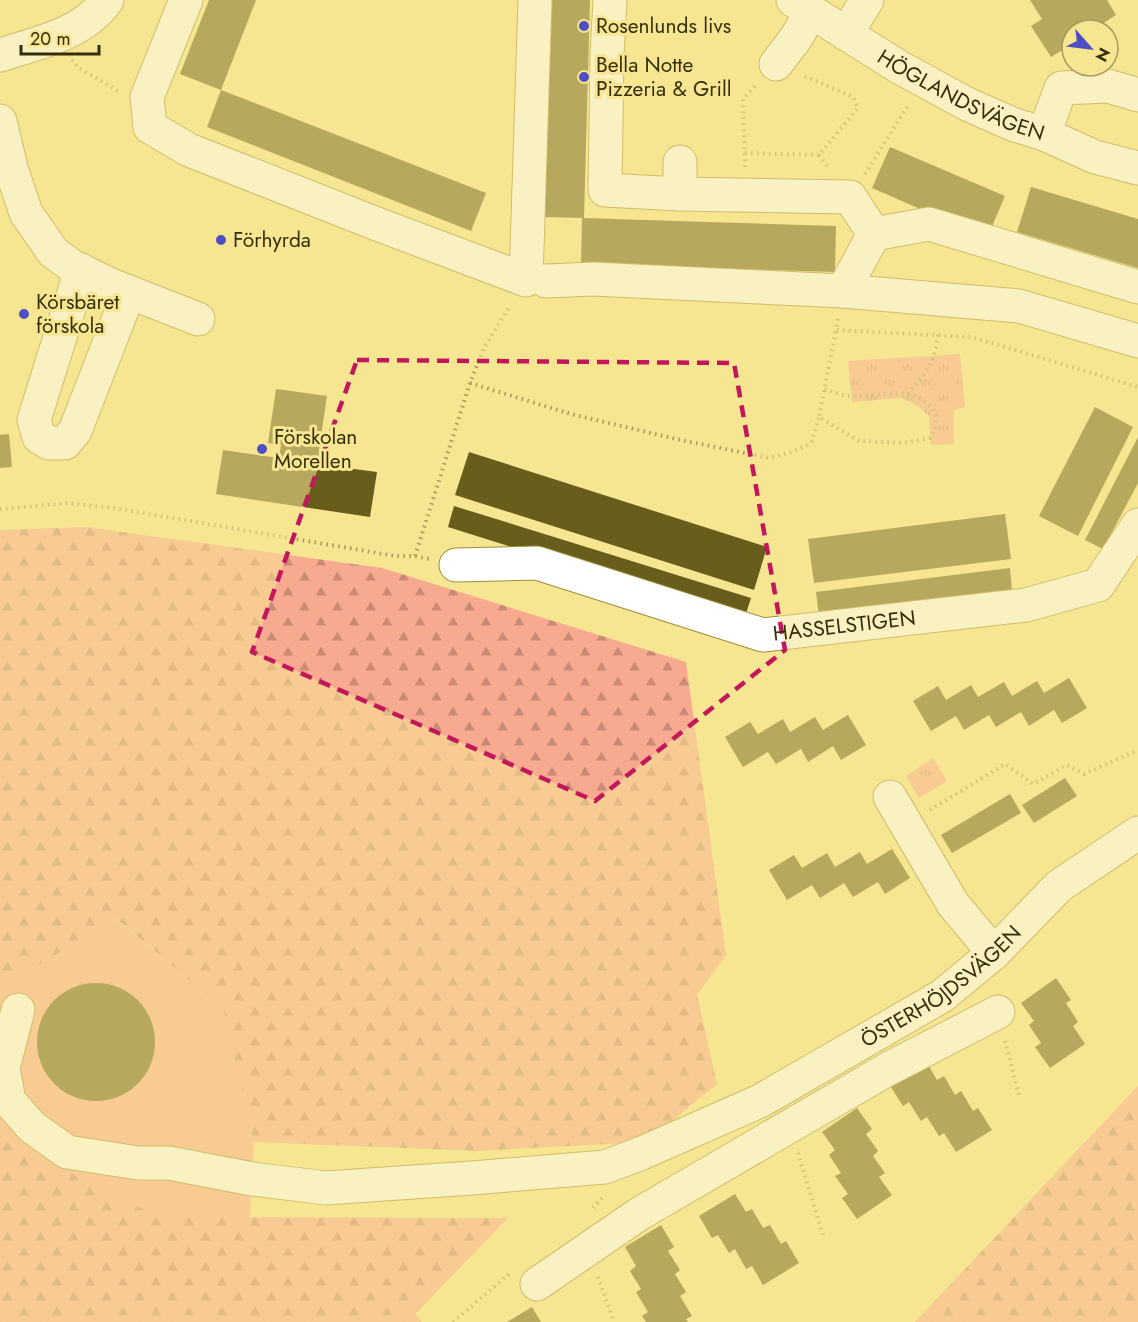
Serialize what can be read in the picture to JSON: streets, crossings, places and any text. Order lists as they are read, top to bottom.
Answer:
{
  "streets": {
    "street": ["HÖGLANDSVÄGEN", "HASSELSTIGEN", "ÖSTERHÖJDSVÄGEN"]
  },
  "places": [
    "Rosenlunds livs",
    "Bella Notte Pizzeria & Grill",
    "Förhyrda",
    "Körsbäret förskola",
    "Förskolan Morellen"
  ],
  "scale_bar": "20 m",
  "north": "bottom right"
}
